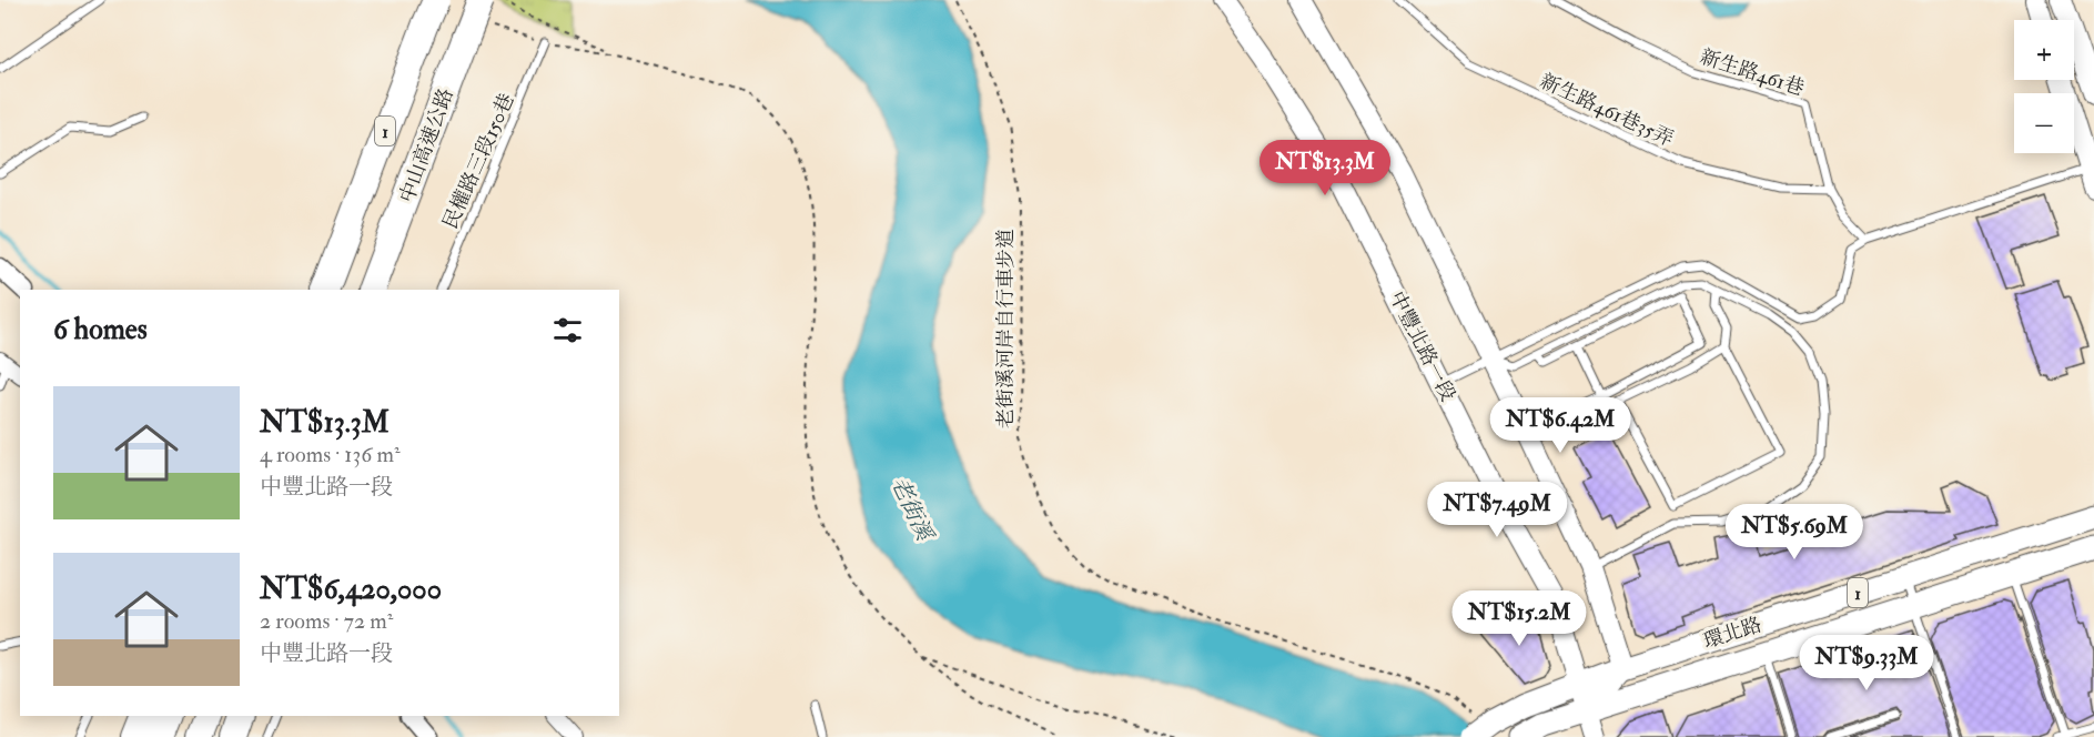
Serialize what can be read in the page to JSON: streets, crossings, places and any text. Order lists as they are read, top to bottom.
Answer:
{
  "streets": {
    "highway": ["1", "中山高速公路"],
    "main road": ["中豐北路一段", "環北路"],
    "lane": ["新生路461巷", "新生路461巷35弄", "民權路三段150巷"],
    "path": ["老街溪河岸自行車步道"]
  },
  "crossings": [
    ["新生路461巷", "新生路461巷35弄"],
    ["1", "中山高速公路"],
    ["老街溪河岸自行車步道", "環北路"],
    ["中豐北路一段", "環北路"]
  ],
  "water": ["老街溪"],
  "page": {
    "map_buttons": ["+", "−"],
    "price": [
      "NT$13.3M",
      "NT$6.42M",
      "NT$7.49M",
      "NT$5.69M",
      "NT$15.2M",
      "NT$9.33M"
    ],
    "heading": "6 homes",
    "list": [
      {
        "name": "NT$13.3M",
        "note": "4 rooms · 136 m² · 中豐北路一段"
      },
      {
        "name": "NT$6,420,000",
        "note": "2 rooms · 72 m² · 中豐北路一段"
      }
    ]
  }
}
